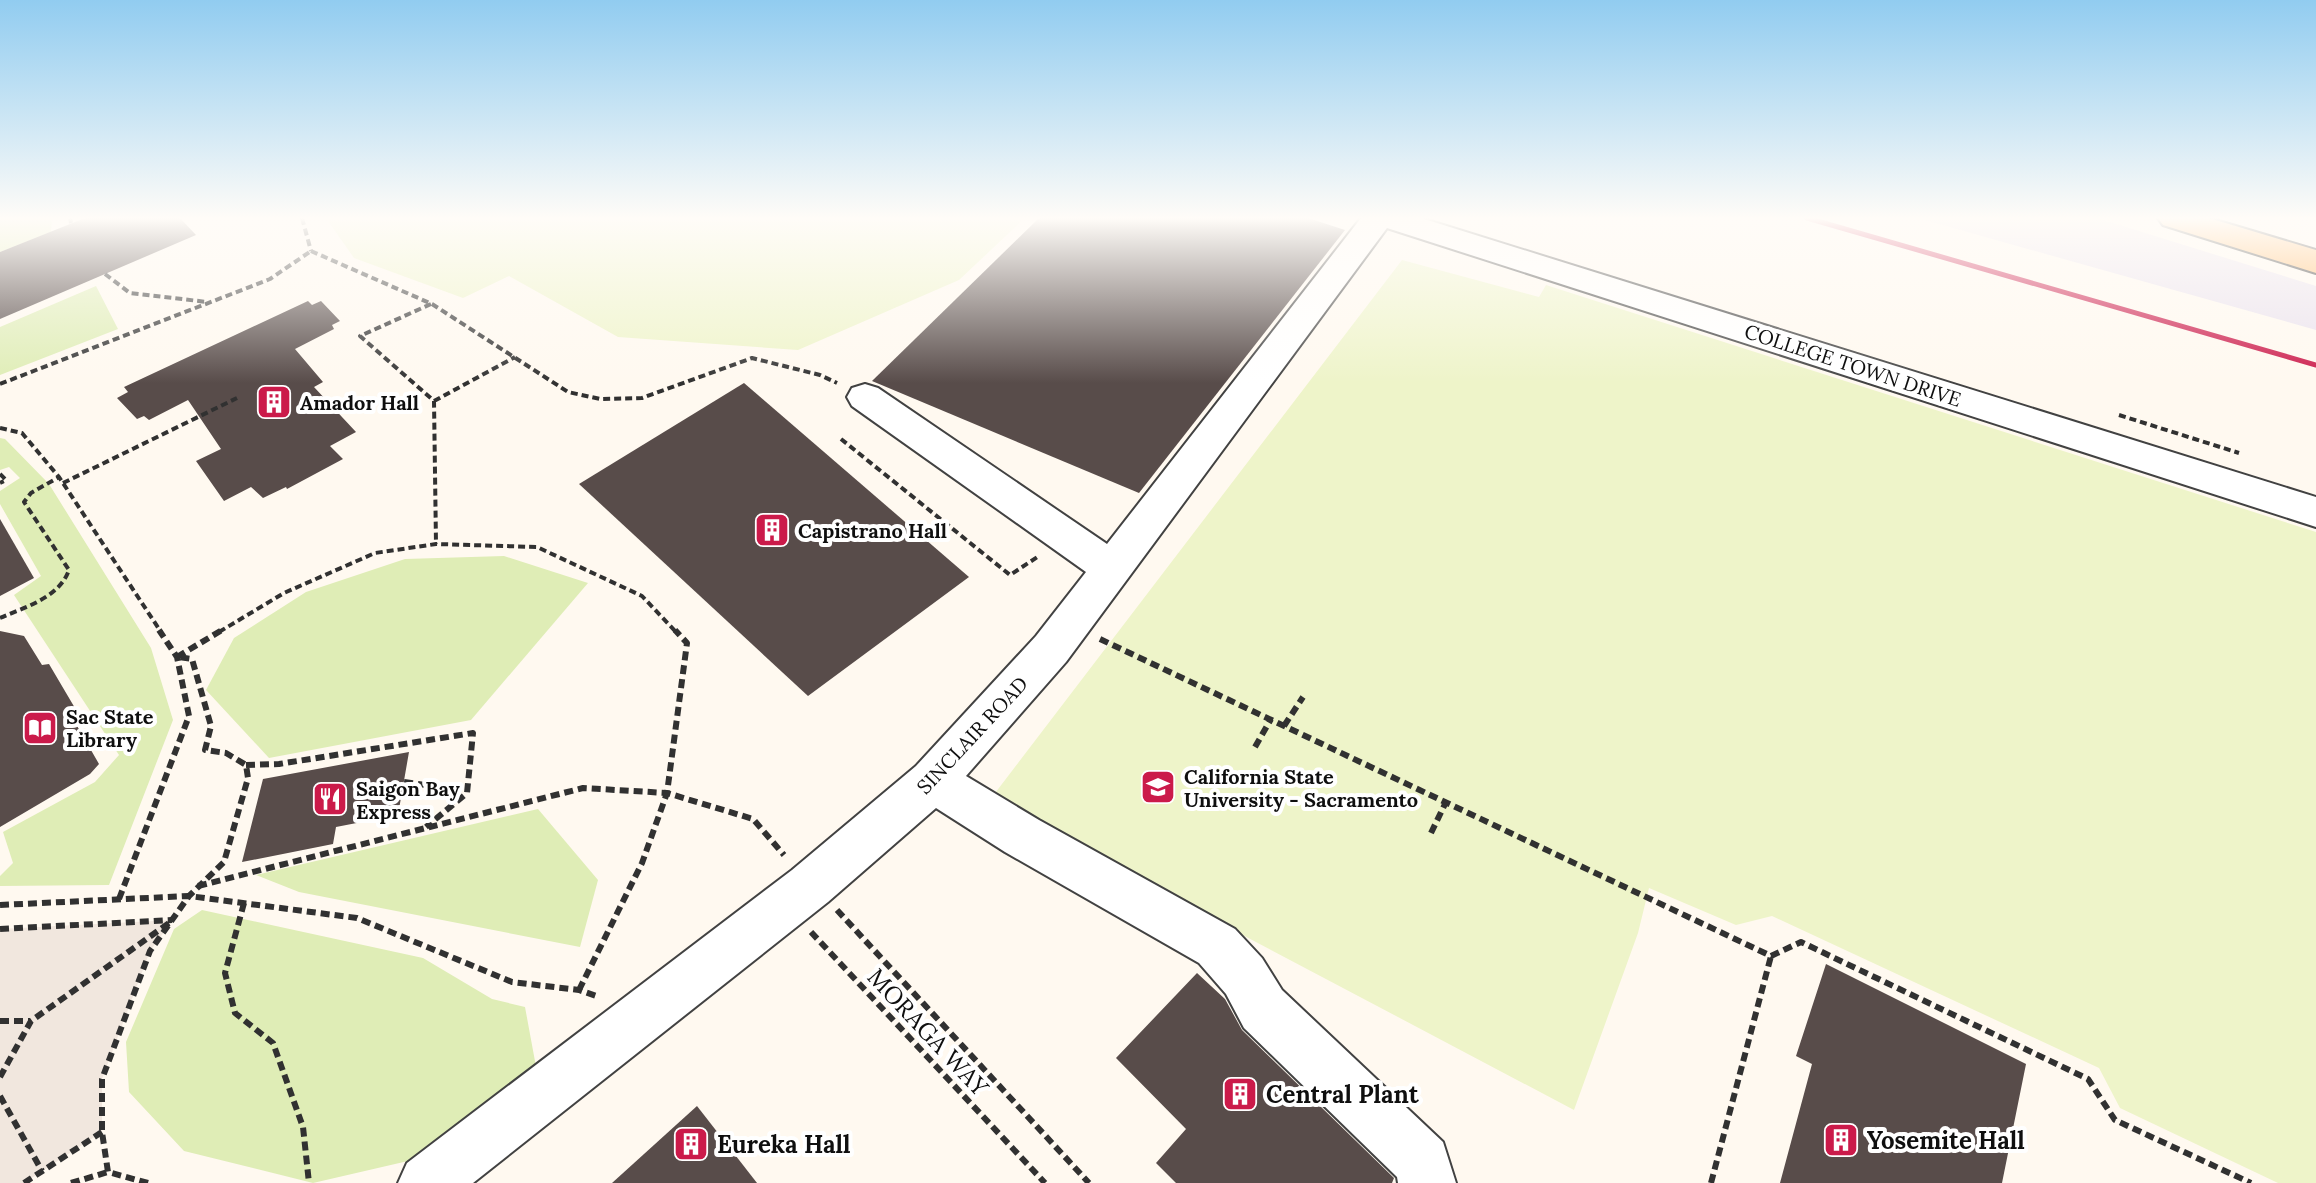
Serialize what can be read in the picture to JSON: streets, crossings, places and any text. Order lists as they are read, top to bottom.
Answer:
{
  "streets": {
    "street": ["COLLEGE TOWN DRIVE", "SINCLAIR ROAD"],
    "path": ["MORAGA WAY"]
  },
  "crossings": [
    ["SINCLAIR ROAD", "MORAGA WAY"]
  ],
  "places": {
    "building": [
      "Amador Hall",
      "Capistrano Hall",
      "Central Plant",
      "Yosemite Hall",
      "Eureka Hall"
    ],
    "library": ["Sac State Library"],
    "school or university": ["California State University - Sacramento"],
    "restaurant": ["Saigon Bay Express"]
  }
}
